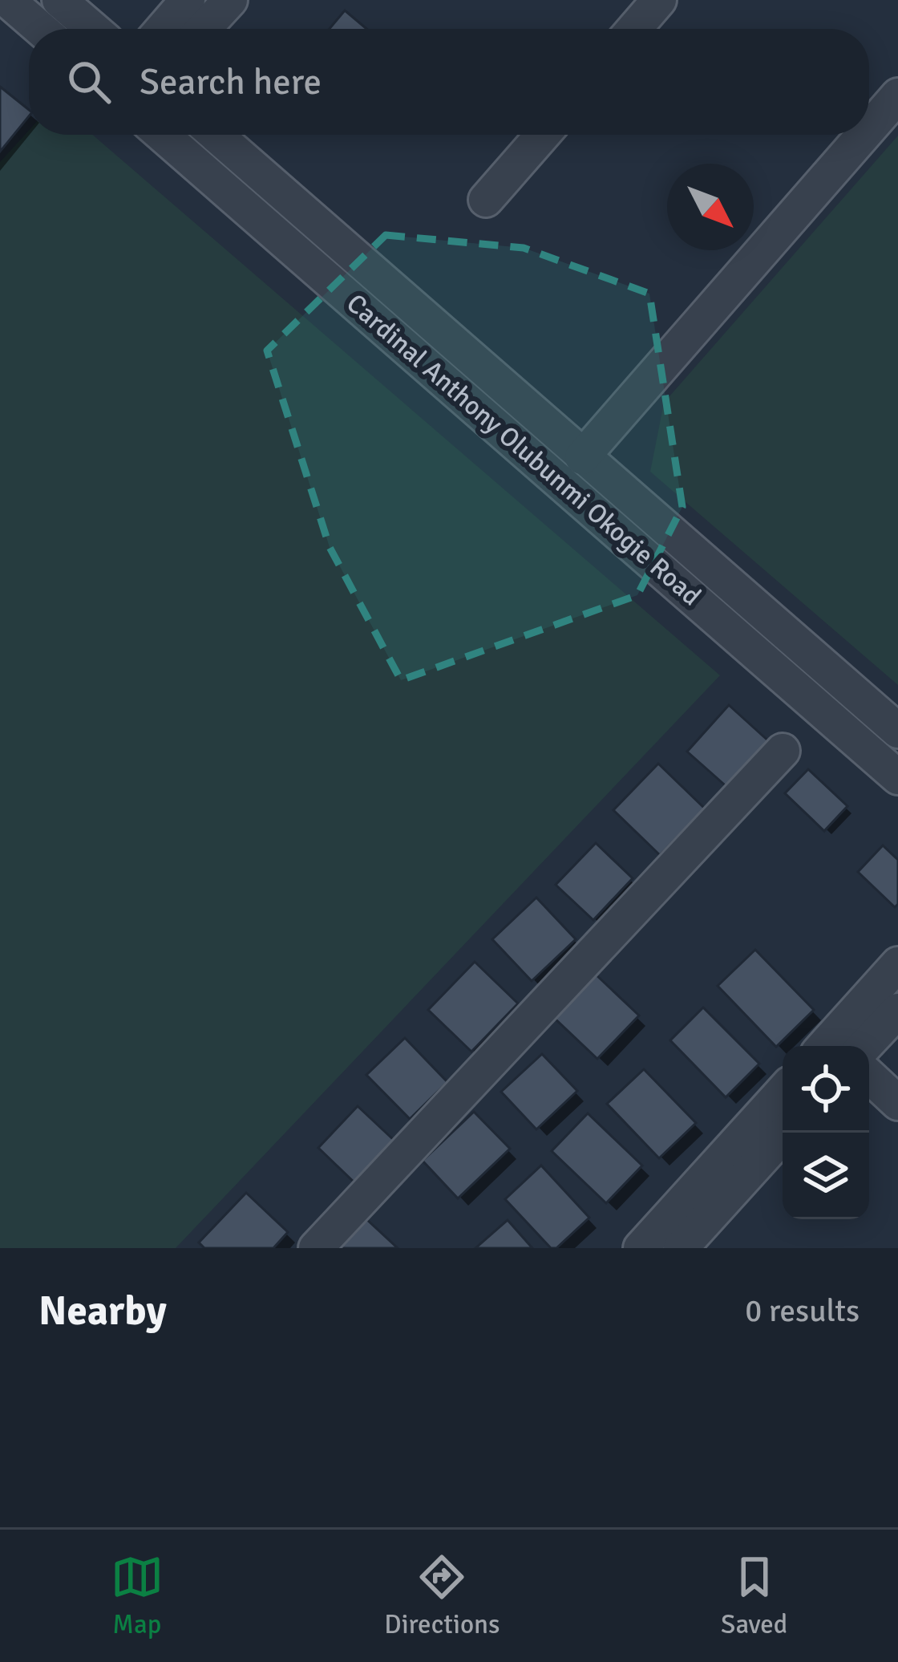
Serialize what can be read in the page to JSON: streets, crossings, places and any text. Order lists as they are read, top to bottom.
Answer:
{
  "streets": {
    "street": ["Cardinal Anthony Olubunmi Okogie Road"]
  },
  "north": "bottom right",
  "page": {
    "search": "Search here",
    "heading": ["Nearby", "0 results"],
    "nav": ["Map", "Directions", "Saved"]
  }
}
